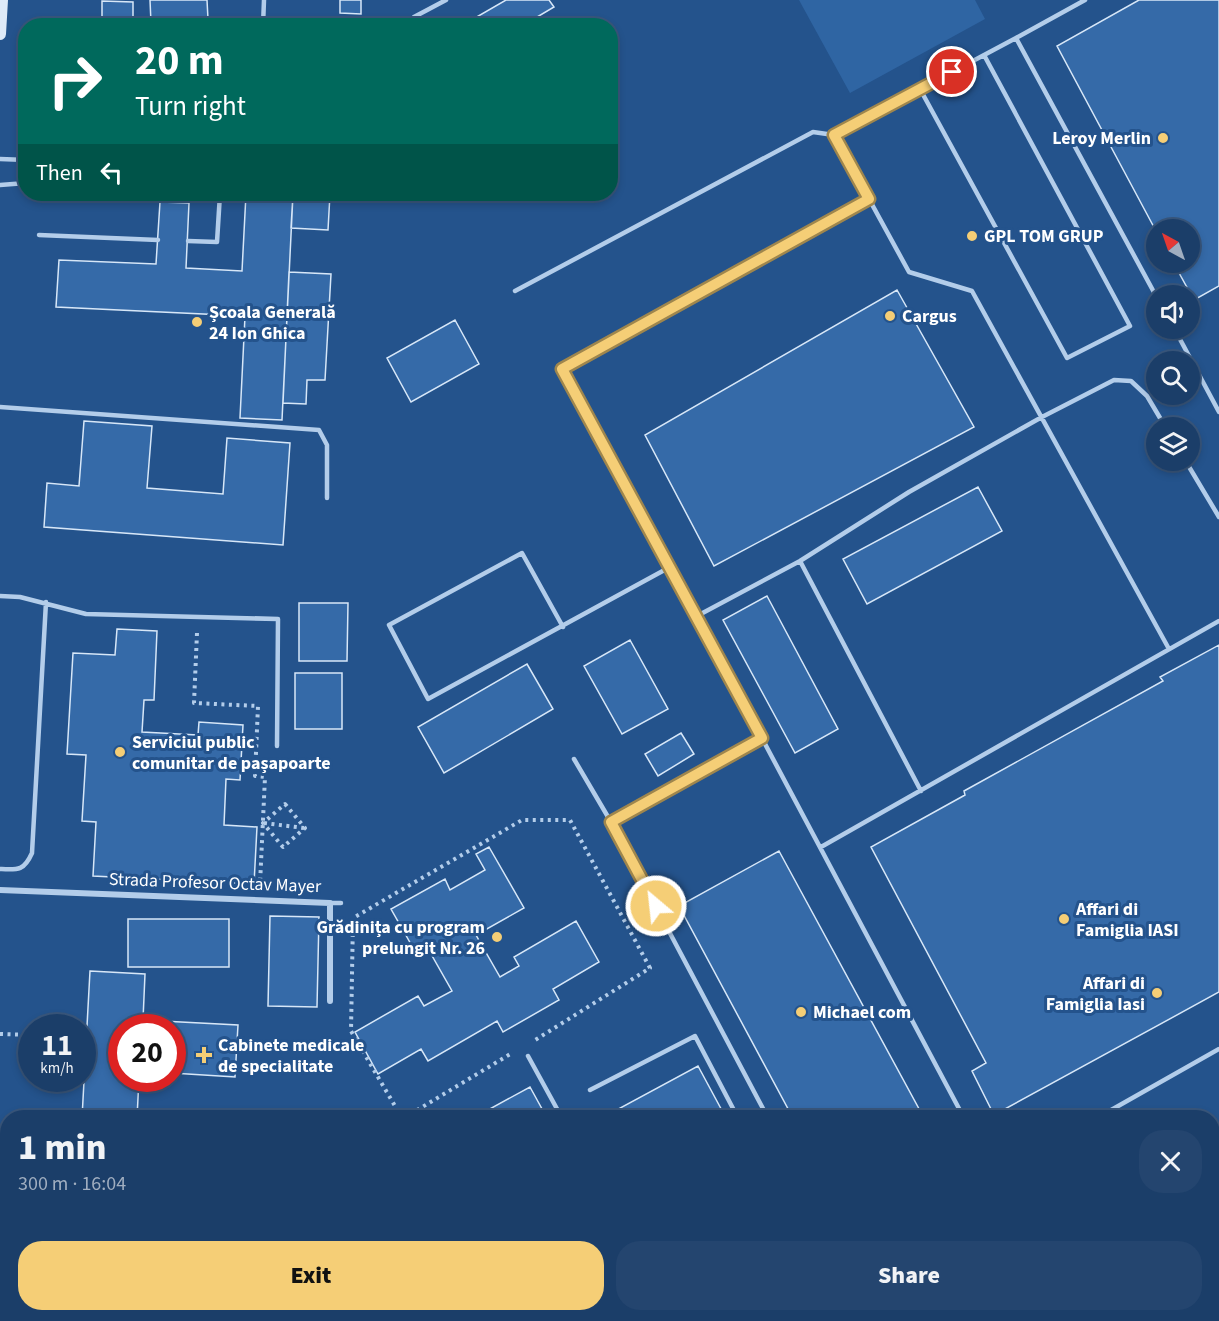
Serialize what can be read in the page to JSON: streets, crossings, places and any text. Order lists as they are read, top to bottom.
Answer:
{
  "streets": {
    "street": ["Strada Profesor Octav Mayer"]
  },
  "places": {
    "other": [
      "Leroy Merlin",
      "GPL TOM GRUP",
      "Cargus",
      "Școala Generală 24 Ion Ghica",
      "Serviciul public comunitar de pașapoarte",
      "Affari di Famiglia IASI",
      "Grădinița cu program prelungit Nr. 26",
      "Affari di Famiglia Iasi",
      "Michael com"
    ],
    "health": ["Cabinete medicale de specialitate"]
  },
  "north": "top left",
  "page": {
    "turn": ["20 m", "Turn right"],
    "then": "Then",
    "speed": "11 km/h",
    "limit": "20",
    "heading": ["1 min", "300 m · 16:04"],
    "buttons": ["Exit", "Share"]
  }
}
